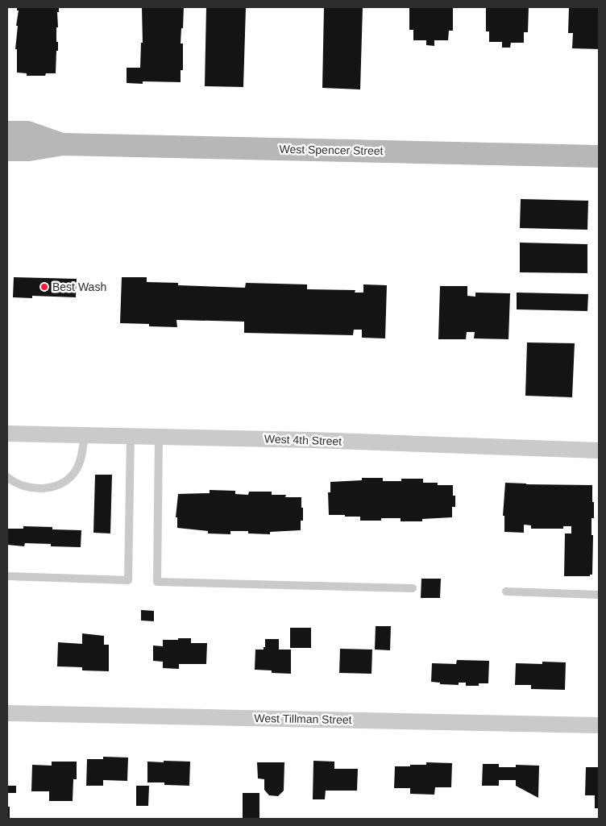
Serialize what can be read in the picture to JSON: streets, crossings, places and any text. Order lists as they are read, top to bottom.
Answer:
{
  "streets": {
    "street": ["West Spencer Street", "West 4th Street", "West Tillman Street"]
  },
  "places": ["Best Wash"]
}
